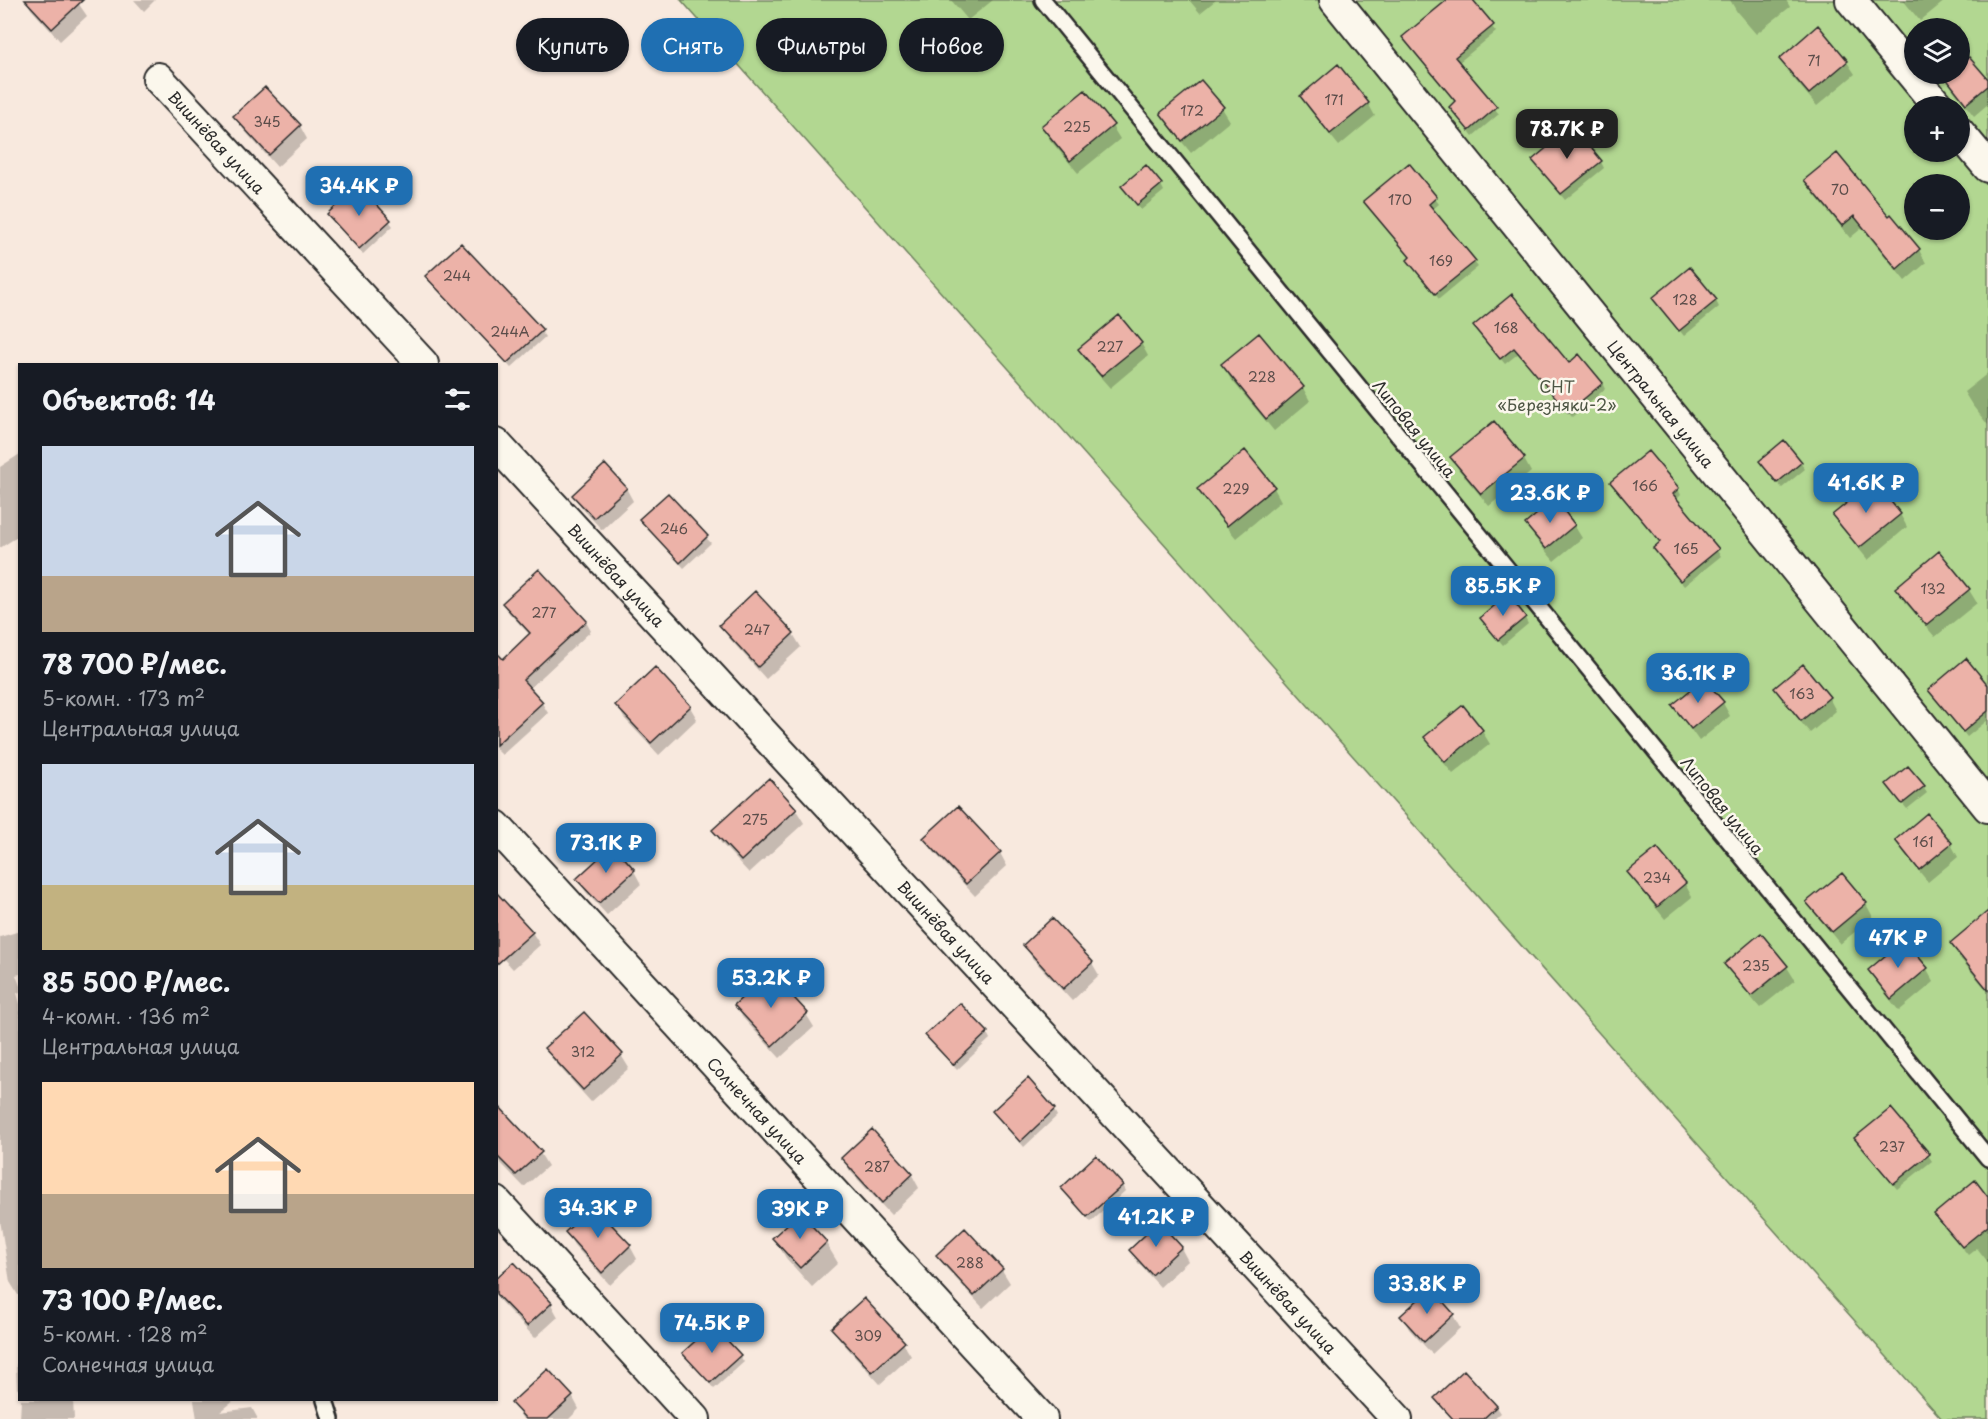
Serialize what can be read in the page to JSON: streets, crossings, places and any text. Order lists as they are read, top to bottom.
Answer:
{
  "streets": {
    "street": ["Вишнёвая улица", "Центральная улица", "Солнечная улица"],
    "lane": ["Липовая улица"]
  },
  "parks": ["СНТ «Березняки-2»"],
  "house_numbers": [
    "71",
    "171",
    "172",
    "345",
    "225",
    "70",
    "170",
    "169",
    "244",
    "128",
    "168",
    "244А",
    "227",
    "228",
    "166",
    "229",
    "246",
    "165",
    "132",
    "277",
    "247",
    "163",
    "275",
    "161",
    "234",
    "235",
    "312",
    "237",
    "287",
    "288",
    "309"
  ],
  "page": {
    "map_buttons": ["+", "−"],
    "chip": [
      "Купить",
      "Снять",
      "Фильтры",
      "Новое"
    ],
    "price": [
      "78.7K ₽",
      "34.4K ₽",
      "41.6K ₽",
      "23.6K ₽",
      "85.5K ₽",
      "36.1K ₽",
      "73.1K ₽",
      "47K ₽",
      "53.2K ₽",
      "34.3K ₽",
      "39K ₽",
      "41.2K ₽",
      "33.8K ₽",
      "74.5K ₽"
    ],
    "heading": "Объектов: 14",
    "list": [
      {
        "name": "78 700 ₽/мес.",
        "note": "5-комн. · 173 m² · Центральная улица"
      },
      {
        "name": "85 500 ₽/мес.",
        "note": "4-комн. · 136 m² · Центральная улица"
      },
      {
        "name": "73 100 ₽/мес.",
        "note": "5-комн. · 128 m² · Солнечная улица"
      }
    ]
  }
}
